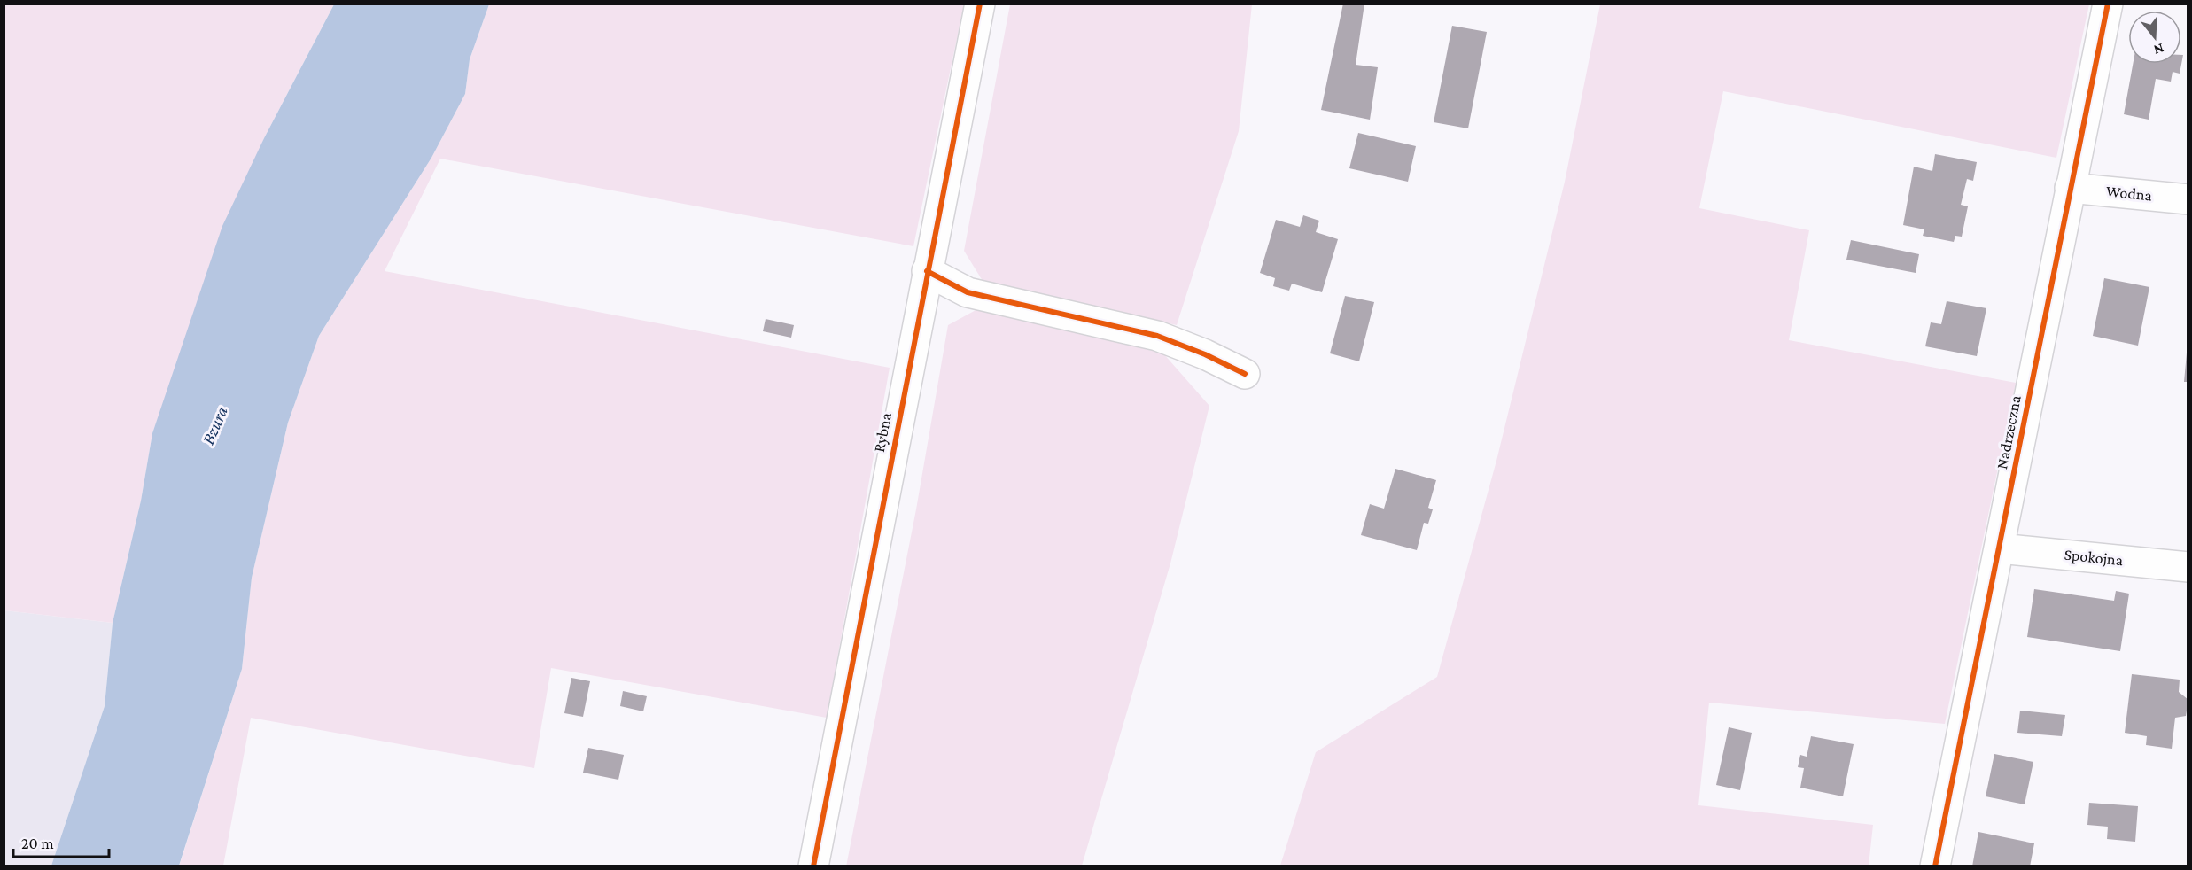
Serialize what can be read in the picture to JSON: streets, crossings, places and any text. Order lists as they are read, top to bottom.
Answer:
{
  "streets": {
    "street": [
      "Wodna",
      "Rybna",
      "Nadrzeczna",
      "Spokojna"
    ]
  },
  "crossings": [
    ["Wodna", "Nadrzeczna"],
    ["Nadrzeczna", "Spokojna"]
  ],
  "water": ["Bzura"],
  "scale_bar": "20 m",
  "north": "bottom"
}
